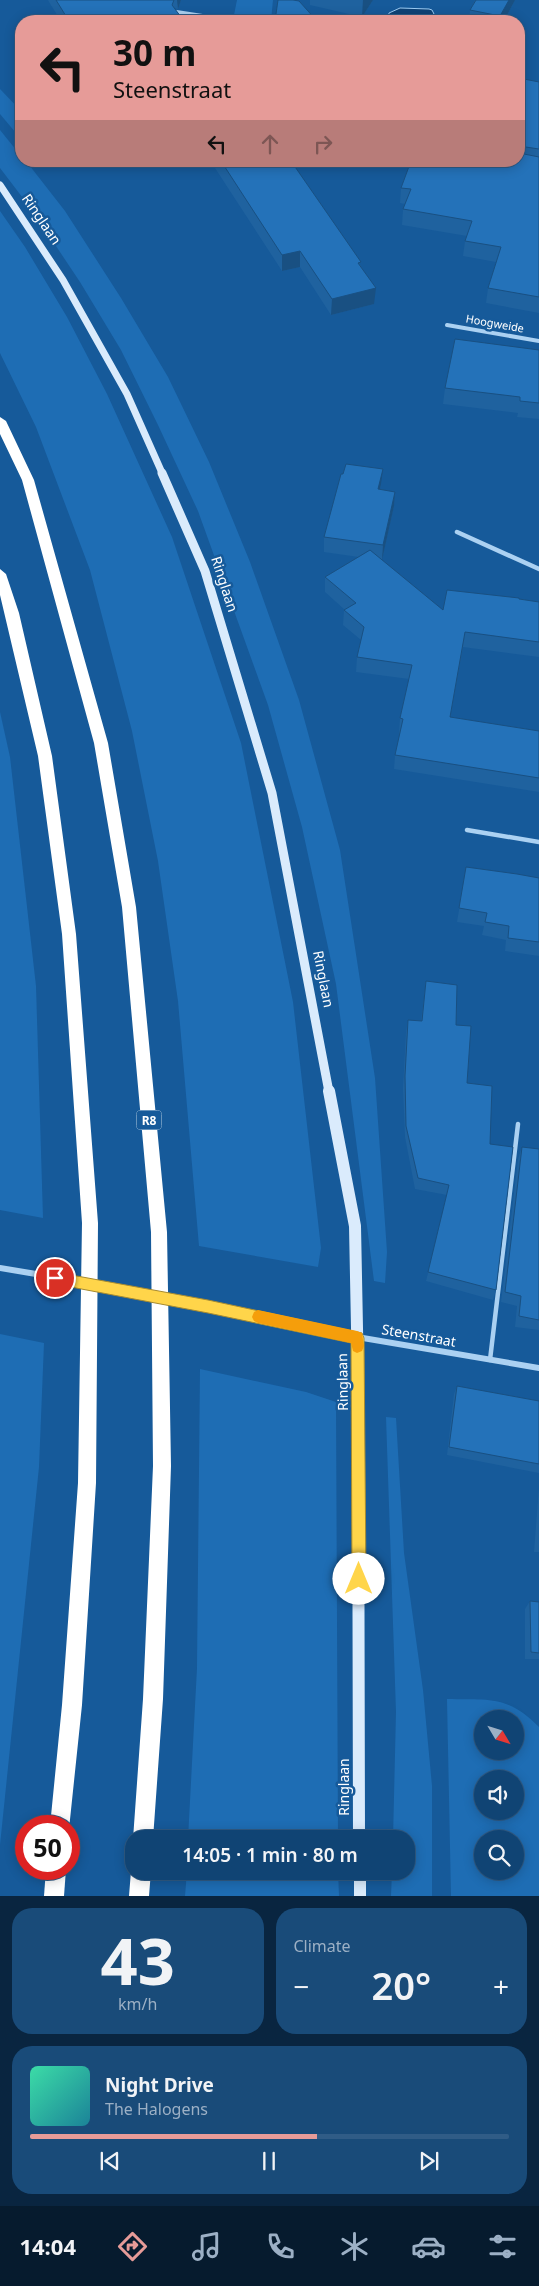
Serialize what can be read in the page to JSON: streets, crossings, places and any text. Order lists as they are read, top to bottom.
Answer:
{
  "streets": {
    "highway": ["R8"],
    "main road": ["Ringlaan"],
    "street": ["Hoogweide", "Steenstraat"]
  },
  "crossings": [
    ["Ringlaan", "Steenstraat"]
  ],
  "north": "bottom right",
  "page": {
    "turn": ["30 m", "Steenstraat"],
    "limit": "50",
    "trip": "14:05 · 1 min · 80 m",
    "tile": [
      ["43", "km/h"],
      "Climate"
    ],
    "heat": ["−", "20°", "+"],
    "song": ["Night Drive", "The Halogens"],
    "tabs": "14:04"
  }
}
